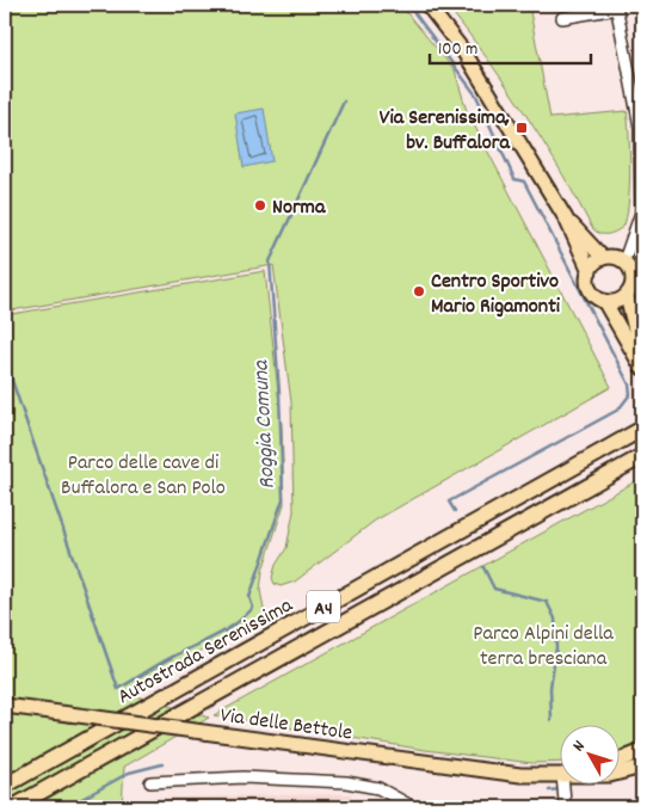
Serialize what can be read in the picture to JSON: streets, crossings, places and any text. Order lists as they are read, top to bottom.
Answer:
{
  "streets": {
    "highway": ["A4", "Autostrada Serenissima"],
    "main road": ["Via delle Bettole"]
  },
  "water": ["Roggia Comuna"],
  "parks": ["Parco delle cave di Buffalora e San Polo", "Parco Alpini della terra bresciana"],
  "places": {
    "transit": ["Via Serenissima, bv. Buffalora"],
    "other": ["Norma", "Centro Sportivo Mario Rigamonti"]
  },
  "scale_bar": "100 m",
  "north": "top left"
}
